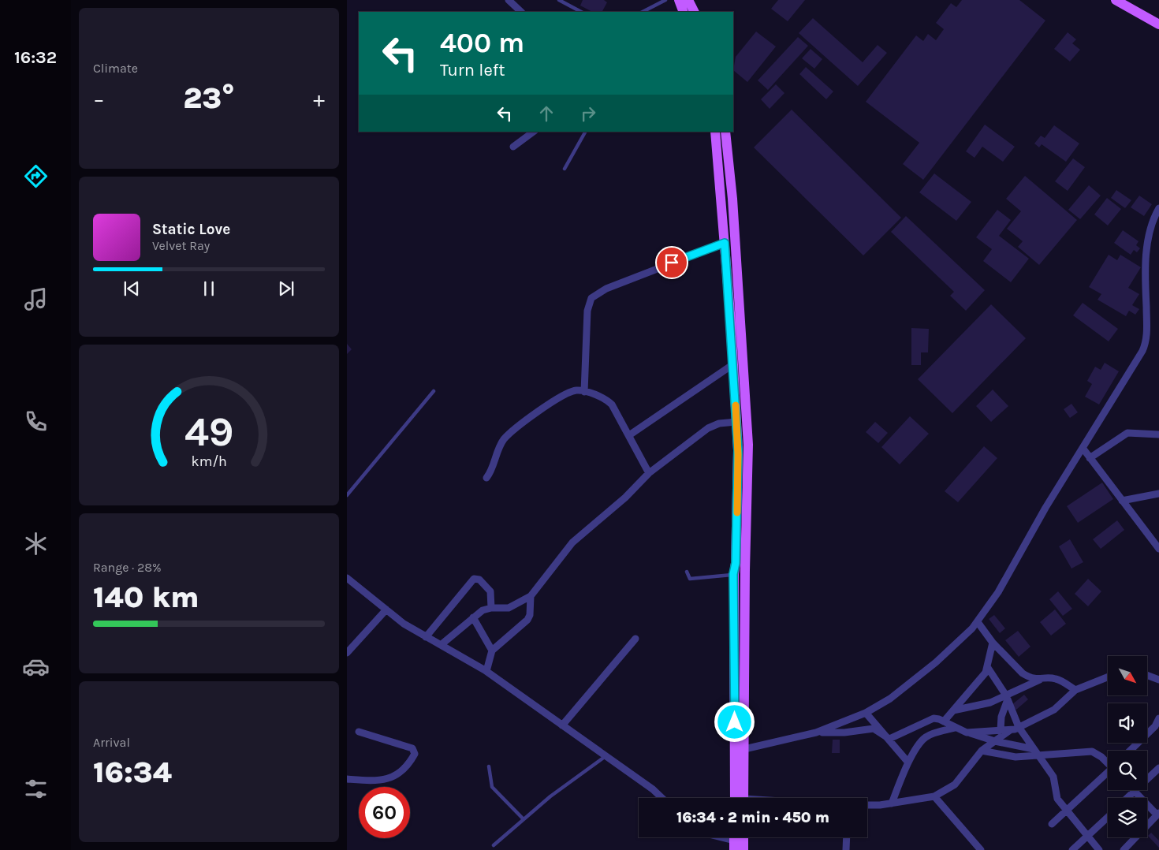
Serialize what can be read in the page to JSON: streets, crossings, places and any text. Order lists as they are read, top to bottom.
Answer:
{
  "north": "bottom right",
  "page": {
    "tabs": "16:32",
    "tile": [
      "Climate",
      ["Range · 28%", "140 km"],
      ["Arrival", "16:34"]
    ],
    "turn": ["400 m", "Turn left"],
    "heat": ["−", "23°", "+"],
    "song": ["Static Love", "Velvet Ray"],
    "limit": "60",
    "trip": "16:34 · 2 min · 450 m",
    "gauge": ["49", "km/h"]
  }
}
